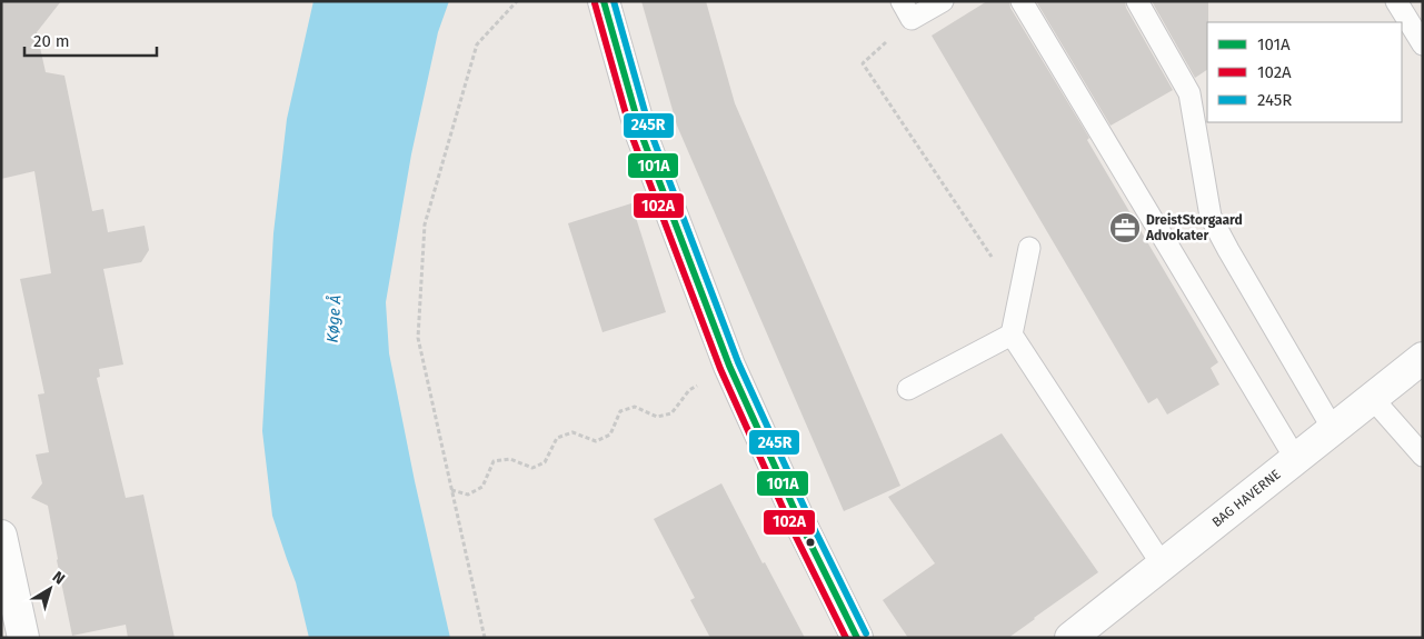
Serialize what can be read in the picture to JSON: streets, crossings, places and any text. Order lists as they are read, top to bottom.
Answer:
{
  "streets": {
    "street": ["BAG HAVERNE"]
  },
  "water": ["Køge Å"],
  "places": {
    "office": ["DreistStorgaard Advokater"]
  },
  "lines": ["transit line 101A", "transit line 245R", "transit line 102A"],
  "legend": ["101A", "102A", "245R"],
  "scale_bar": "20 m",
  "north": "top right"
}
